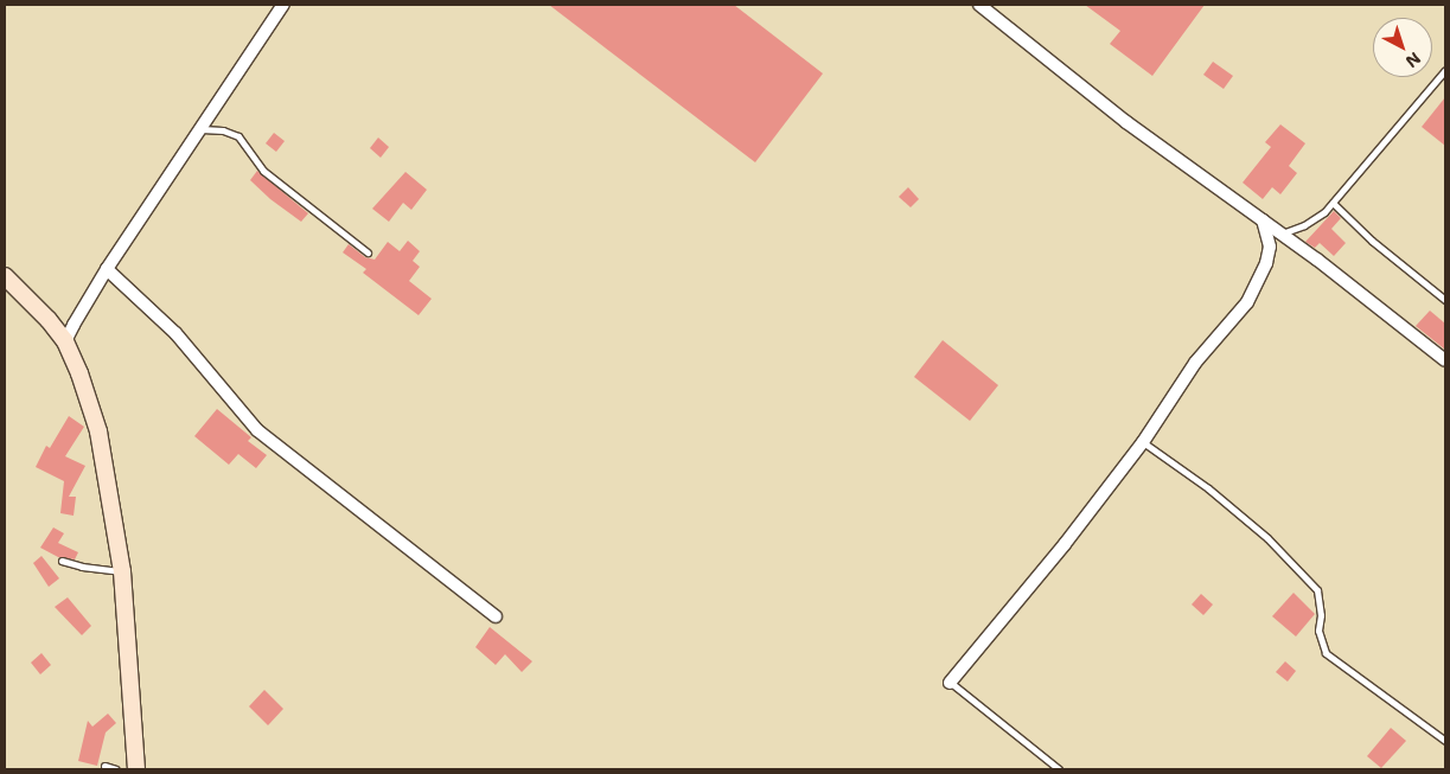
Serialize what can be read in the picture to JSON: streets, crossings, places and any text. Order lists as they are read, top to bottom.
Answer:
{
  "north": "bottom right"
}
